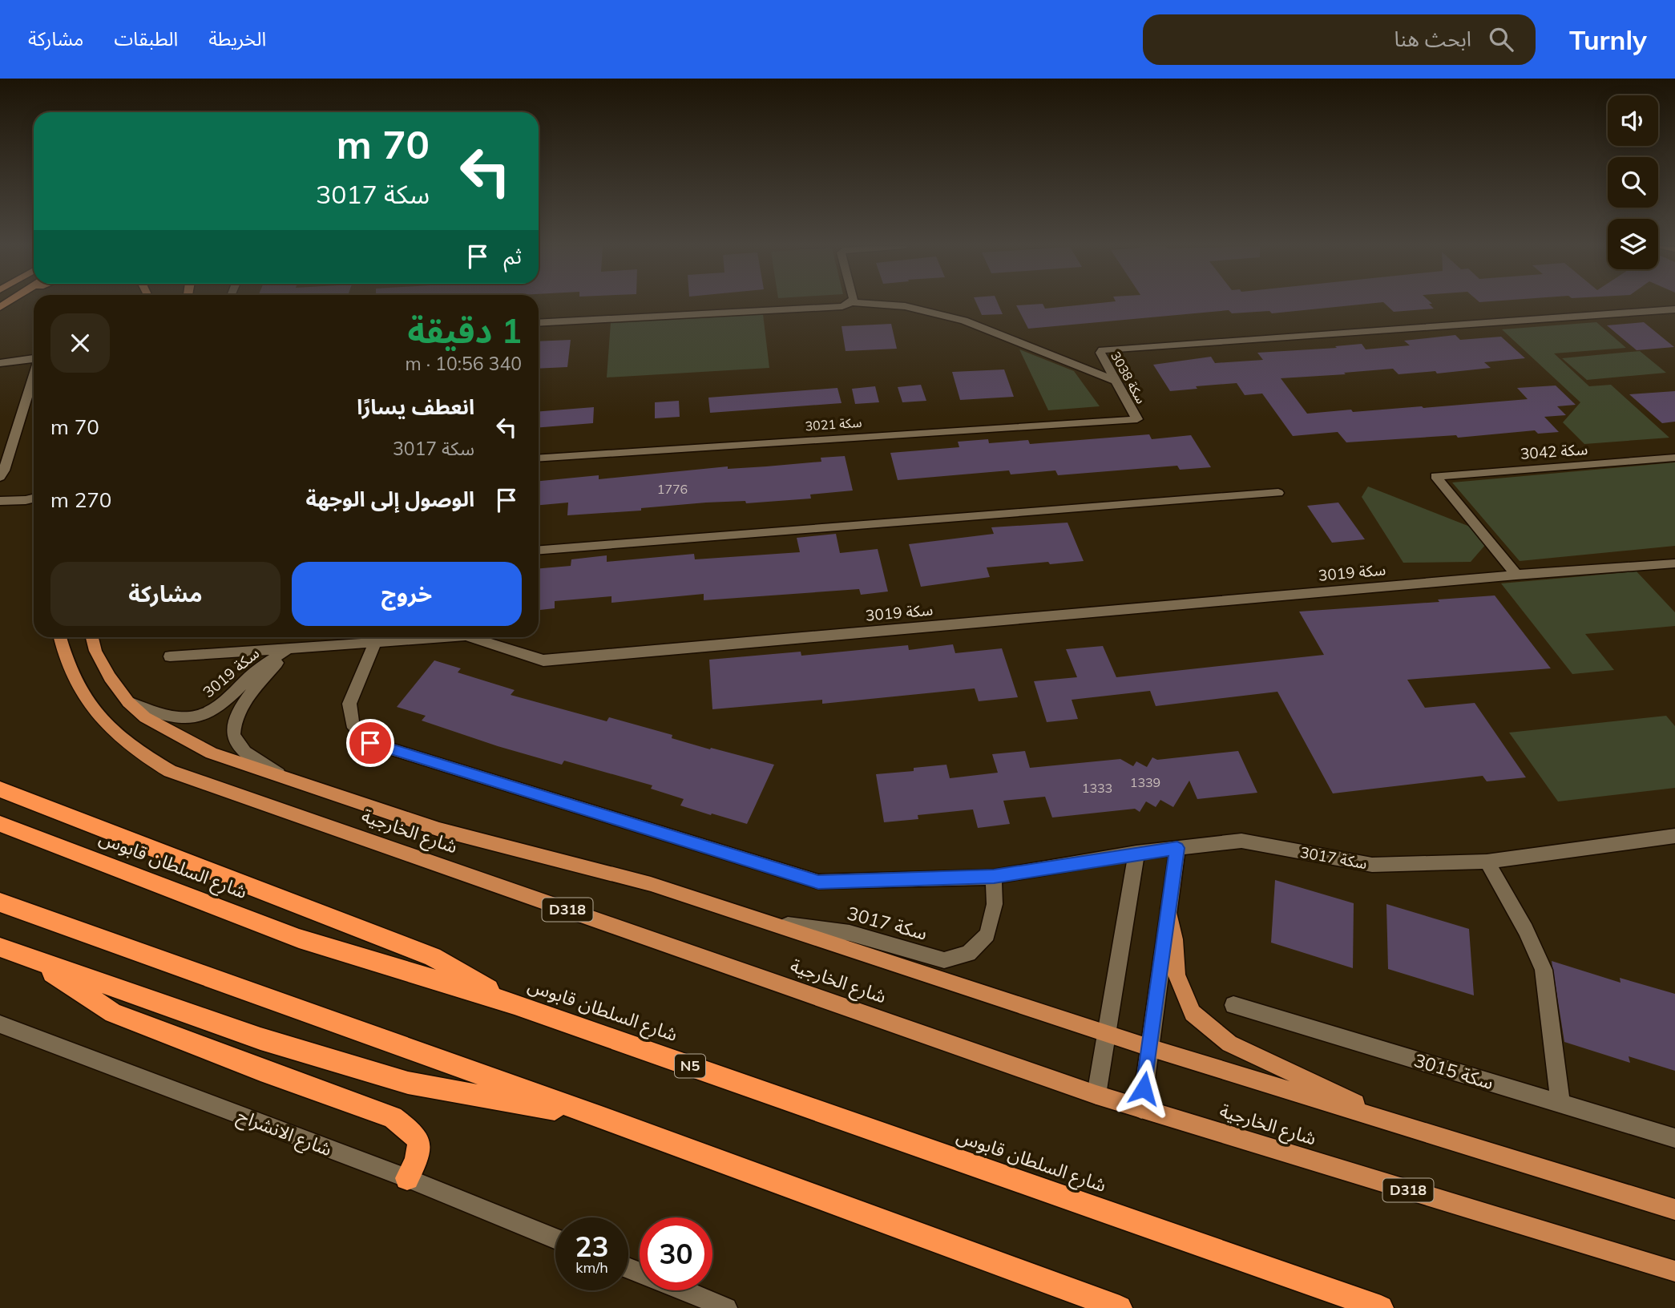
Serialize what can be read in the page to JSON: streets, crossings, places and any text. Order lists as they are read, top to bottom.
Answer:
{
  "streets": {
    "highway": ["شارع السلطان قابوس", "N5"],
    "main road": ["شارع الخارجية", "D318"],
    "street": [
      "سكة 3038",
      "سكة 3021",
      "سكة 3042",
      "سكة 3019",
      "سكة 3017",
      "سكة 3015",
      "شارع الانشراح"
    ]
  },
  "crossings": [
    ["سكة 3038", "سكة 3021"],
    ["سكة 3042", "سكة 3019"],
    ["سكة 3019", "شارع الخارجية"],
    ["سكة 3019", "سكة 3017"],
    ["شارع الخارجية", "سكة 3017"]
  ],
  "house_numbers": ["1776", "1339", "1333"],
  "page": {
    "header": "Turnly",
    "search": "ابحث هنا",
    "nav": ["الخريطة", "الطبقات", "مشاركة"],
    "turn": ["70 m", "سكة 3017"],
    "then": "ثم",
    "heading": ["1 دقيقة", "340 m · 10:56"],
    "list": [
      {
        "name": "انعطف يسارًا",
        "note": "سكة 3017",
        "value": "70 m"
      },
      {
        "name": "الوصول إلى الوجهة",
        "value": "270 m"
      }
    ],
    "buttons": ["خروج", "مشاركة"],
    "speed": "23 km/h",
    "limit": "30"
  }
}
